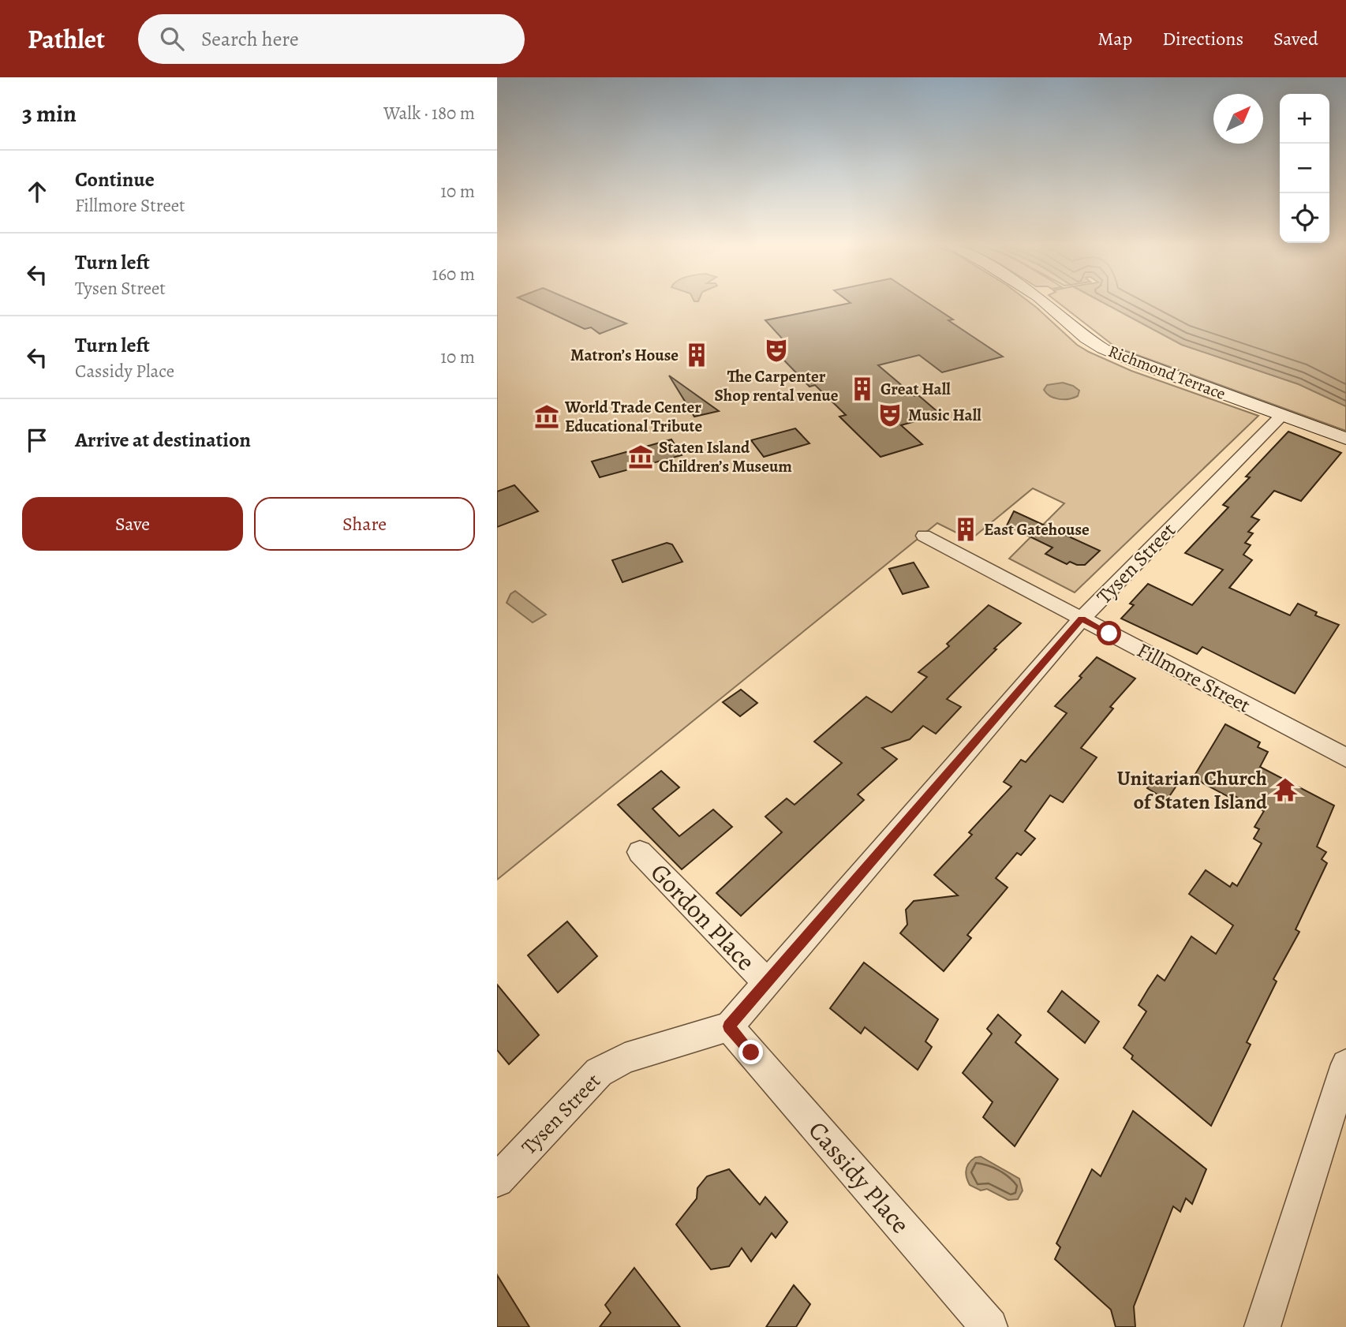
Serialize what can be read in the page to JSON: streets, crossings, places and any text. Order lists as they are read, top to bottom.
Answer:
{
  "streets": {
    "main road": ["Richmond Terrace"],
    "street": [
      "Tysen Street",
      "Fillmore Street",
      "Gordon Place",
      "Cassidy Place"
    ]
  },
  "crossings": [
    ["Richmond Terrace", "Tysen Street"],
    ["Tysen Street", "Fillmore Street"],
    ["Tysen Street", "Gordon Place"],
    ["Tysen Street", "Cassidy Place"]
  ],
  "places": {
    "theatre": ["The Carpenter Shop rental venue", "Music Hall"],
    "building": ["Matron’s House", "Great Hall", "East Gatehouse"],
    "museum": ["World Trade Center Educational Tribute", "Staten Island Children’s Museum"],
    "temple": ["Unitarian Church of Staten Island"]
  },
  "north": "top right",
  "page": {
    "header": "Pathlet",
    "search": "Search here",
    "nav": ["Map", "Directions", "Saved"],
    "heading": ["3 min", "Walk · 180 m"],
    "map_buttons": ["+", "−"],
    "list": [
      ["Continue", "Fillmore Street", "10 m"],
      ["Turn left", "Tysen Street", "160 m"],
      ["Turn left", "Cassidy Place", "10 m"],
      "Arrive at destination"
    ],
    "buttons": ["Save", "Share"]
  }
}
